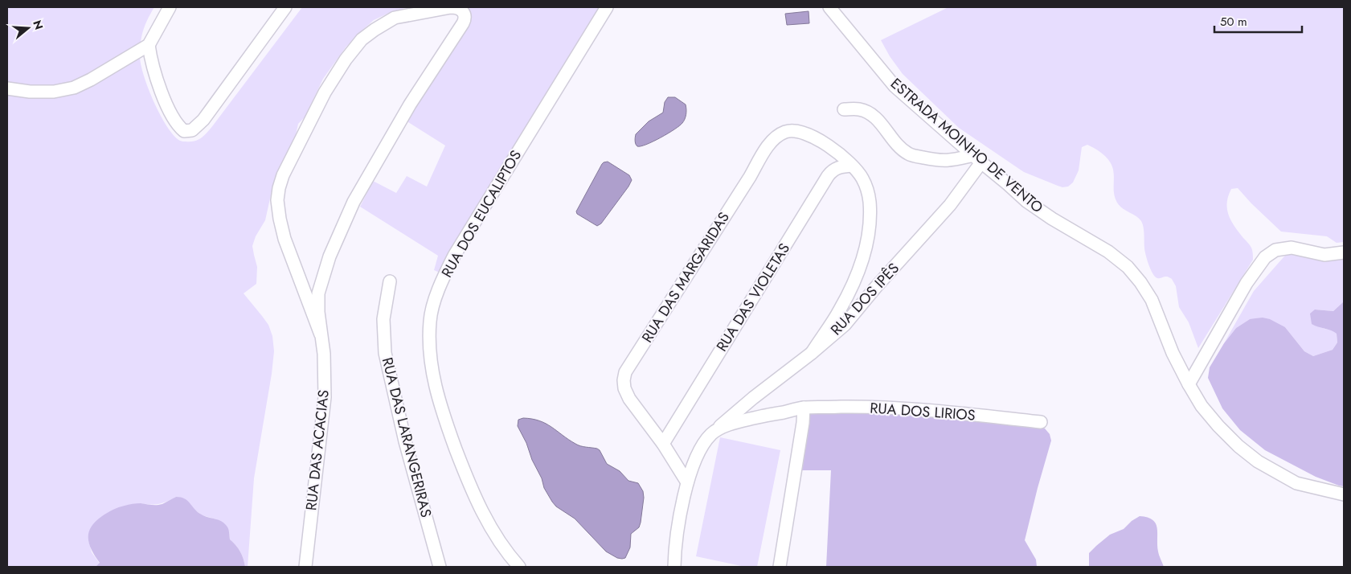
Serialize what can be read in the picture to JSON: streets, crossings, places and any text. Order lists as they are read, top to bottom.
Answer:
{
  "streets": {
    "street": [
      "ESTRADA MOINHO DE VENTO",
      "RUA DOS EUCALIPTOS",
      "RUA DAS MARGARIDAS",
      "RUA DAS VIOLETAS",
      "RUA DOS IPÊS",
      "RUA DOS LIRIOS",
      "RUA DAS LARANGERIRAS",
      "RUA DAS ACACIAS"
    ]
  },
  "crossings": [
    ["ESTRADA MOINHO DE VENTO", "RUA DOS IPÊS"],
    ["RUA DAS MARGARIDAS", "RUA DAS VIOLETAS"],
    ["RUA DAS MARGARIDAS", "RUA DOS IPÊS"],
    ["RUA DOS IPÊS", "RUA DOS LIRIOS"]
  ],
  "scale_bar": "50 m",
  "north": "right"
}
